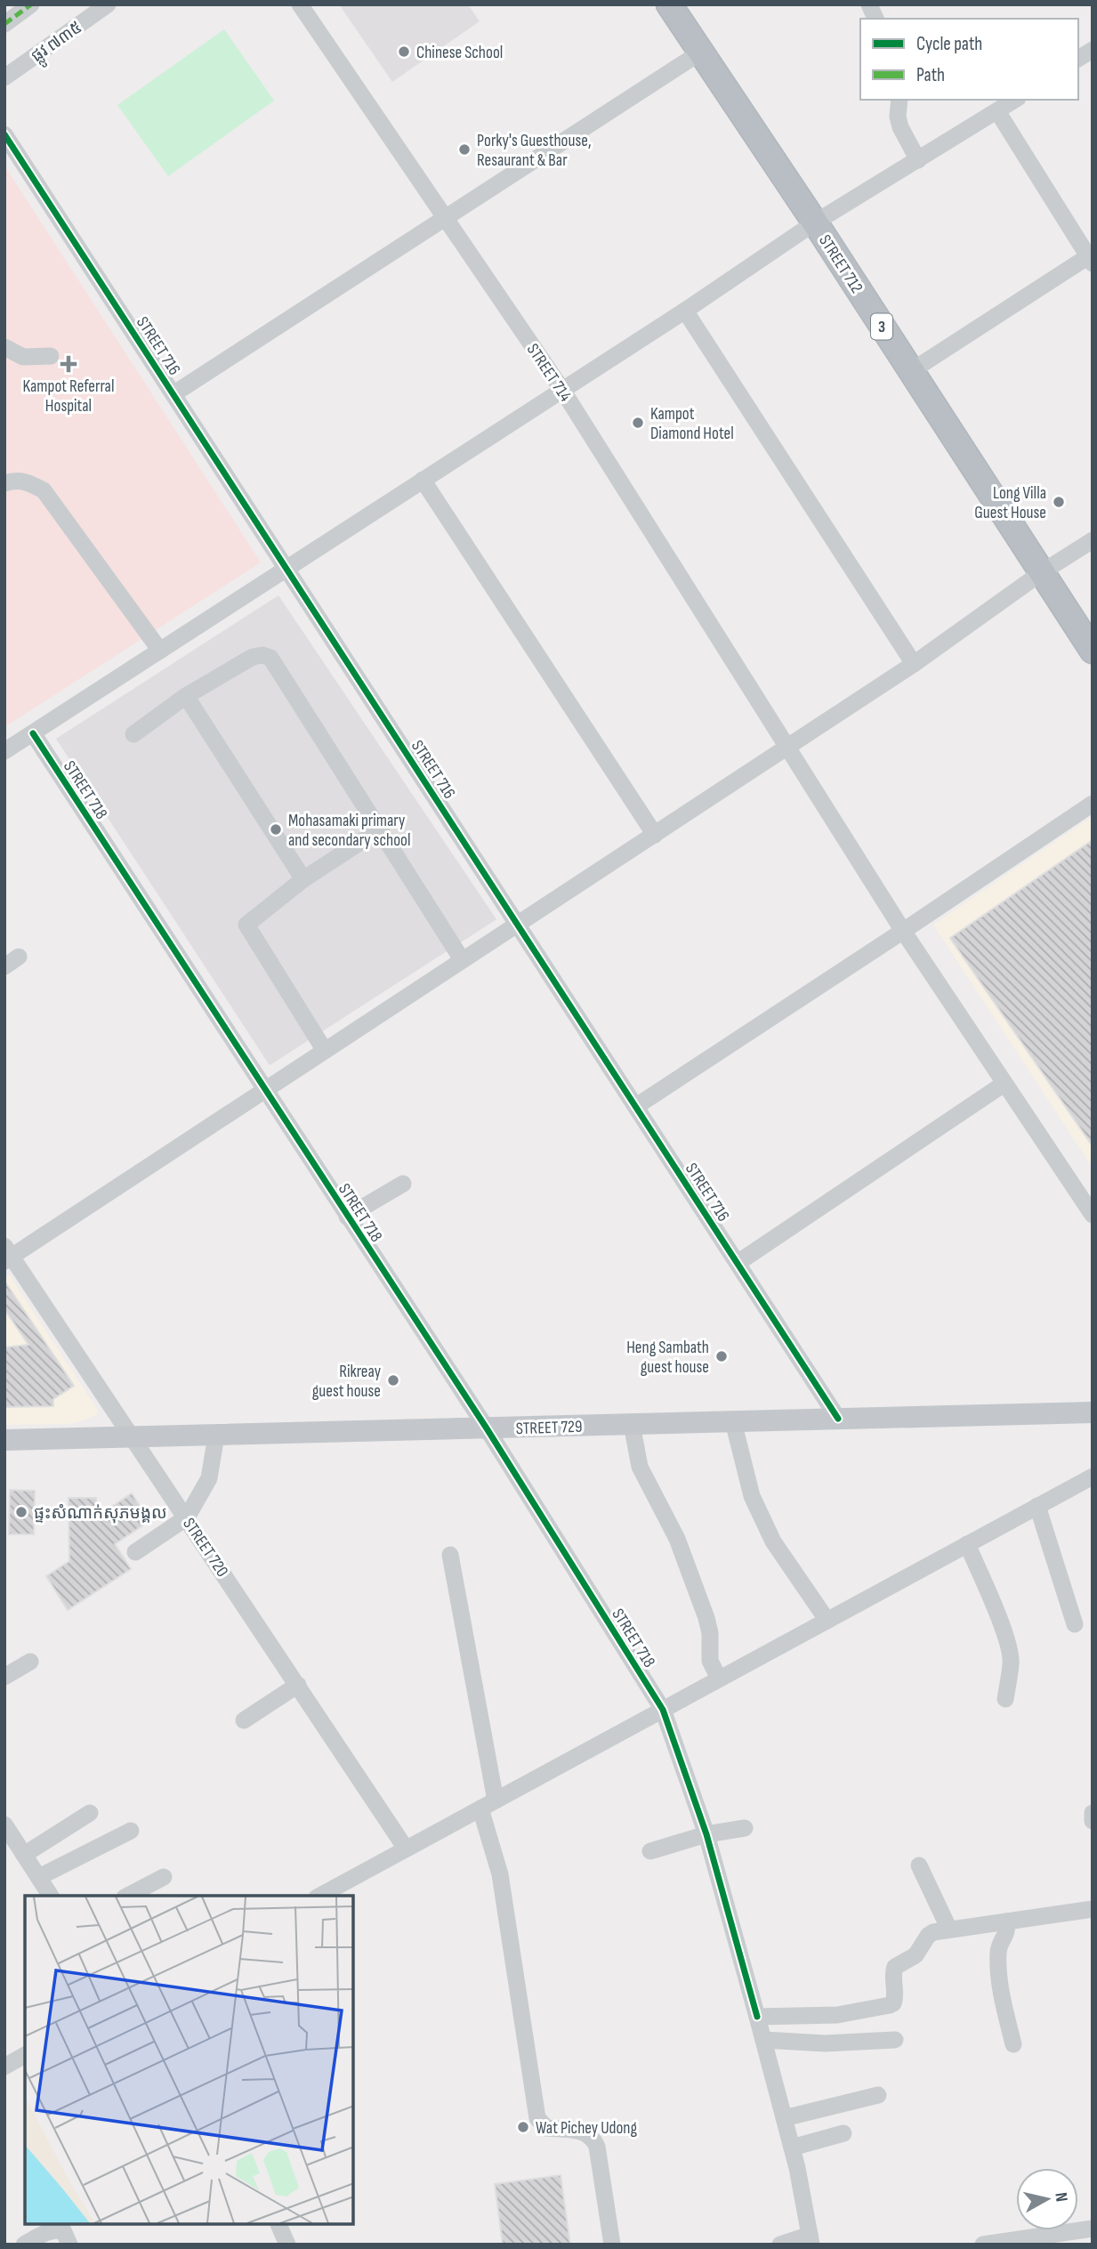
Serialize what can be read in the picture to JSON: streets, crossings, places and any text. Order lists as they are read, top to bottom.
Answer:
{
  "streets": {
    "highway": ["STREET 712", "3"],
    "main road": ["STREET 729"],
    "street": [
      "ផ្លូវ ៧៣៥",
      "STREET 716",
      "STREET 714",
      "STREET 718",
      "STREET 720"
    ]
  },
  "crossings": [
    ["STREET 716", "STREET 729"],
    ["STREET 718", "STREET 729"],
    ["STREET 729", "STREET 720"]
  ],
  "places": {
    "other": [
      "Chinese School",
      "Porky's Guesthouse, Resaurant & Bar",
      "Kampot Diamond Hotel",
      "Long Villa Guest House",
      "Mohasamaki primary and secondary school",
      "Heng Sambath guest house",
      "Rikreay guest house",
      "ផ្ទះសំណាក់សុភមង្គល",
      "Wat Pichey Udong"
    ],
    "health": ["Kampot Referral Hospital"]
  },
  "legend": ["Cycle path", "Path"],
  "north": "right"
}
